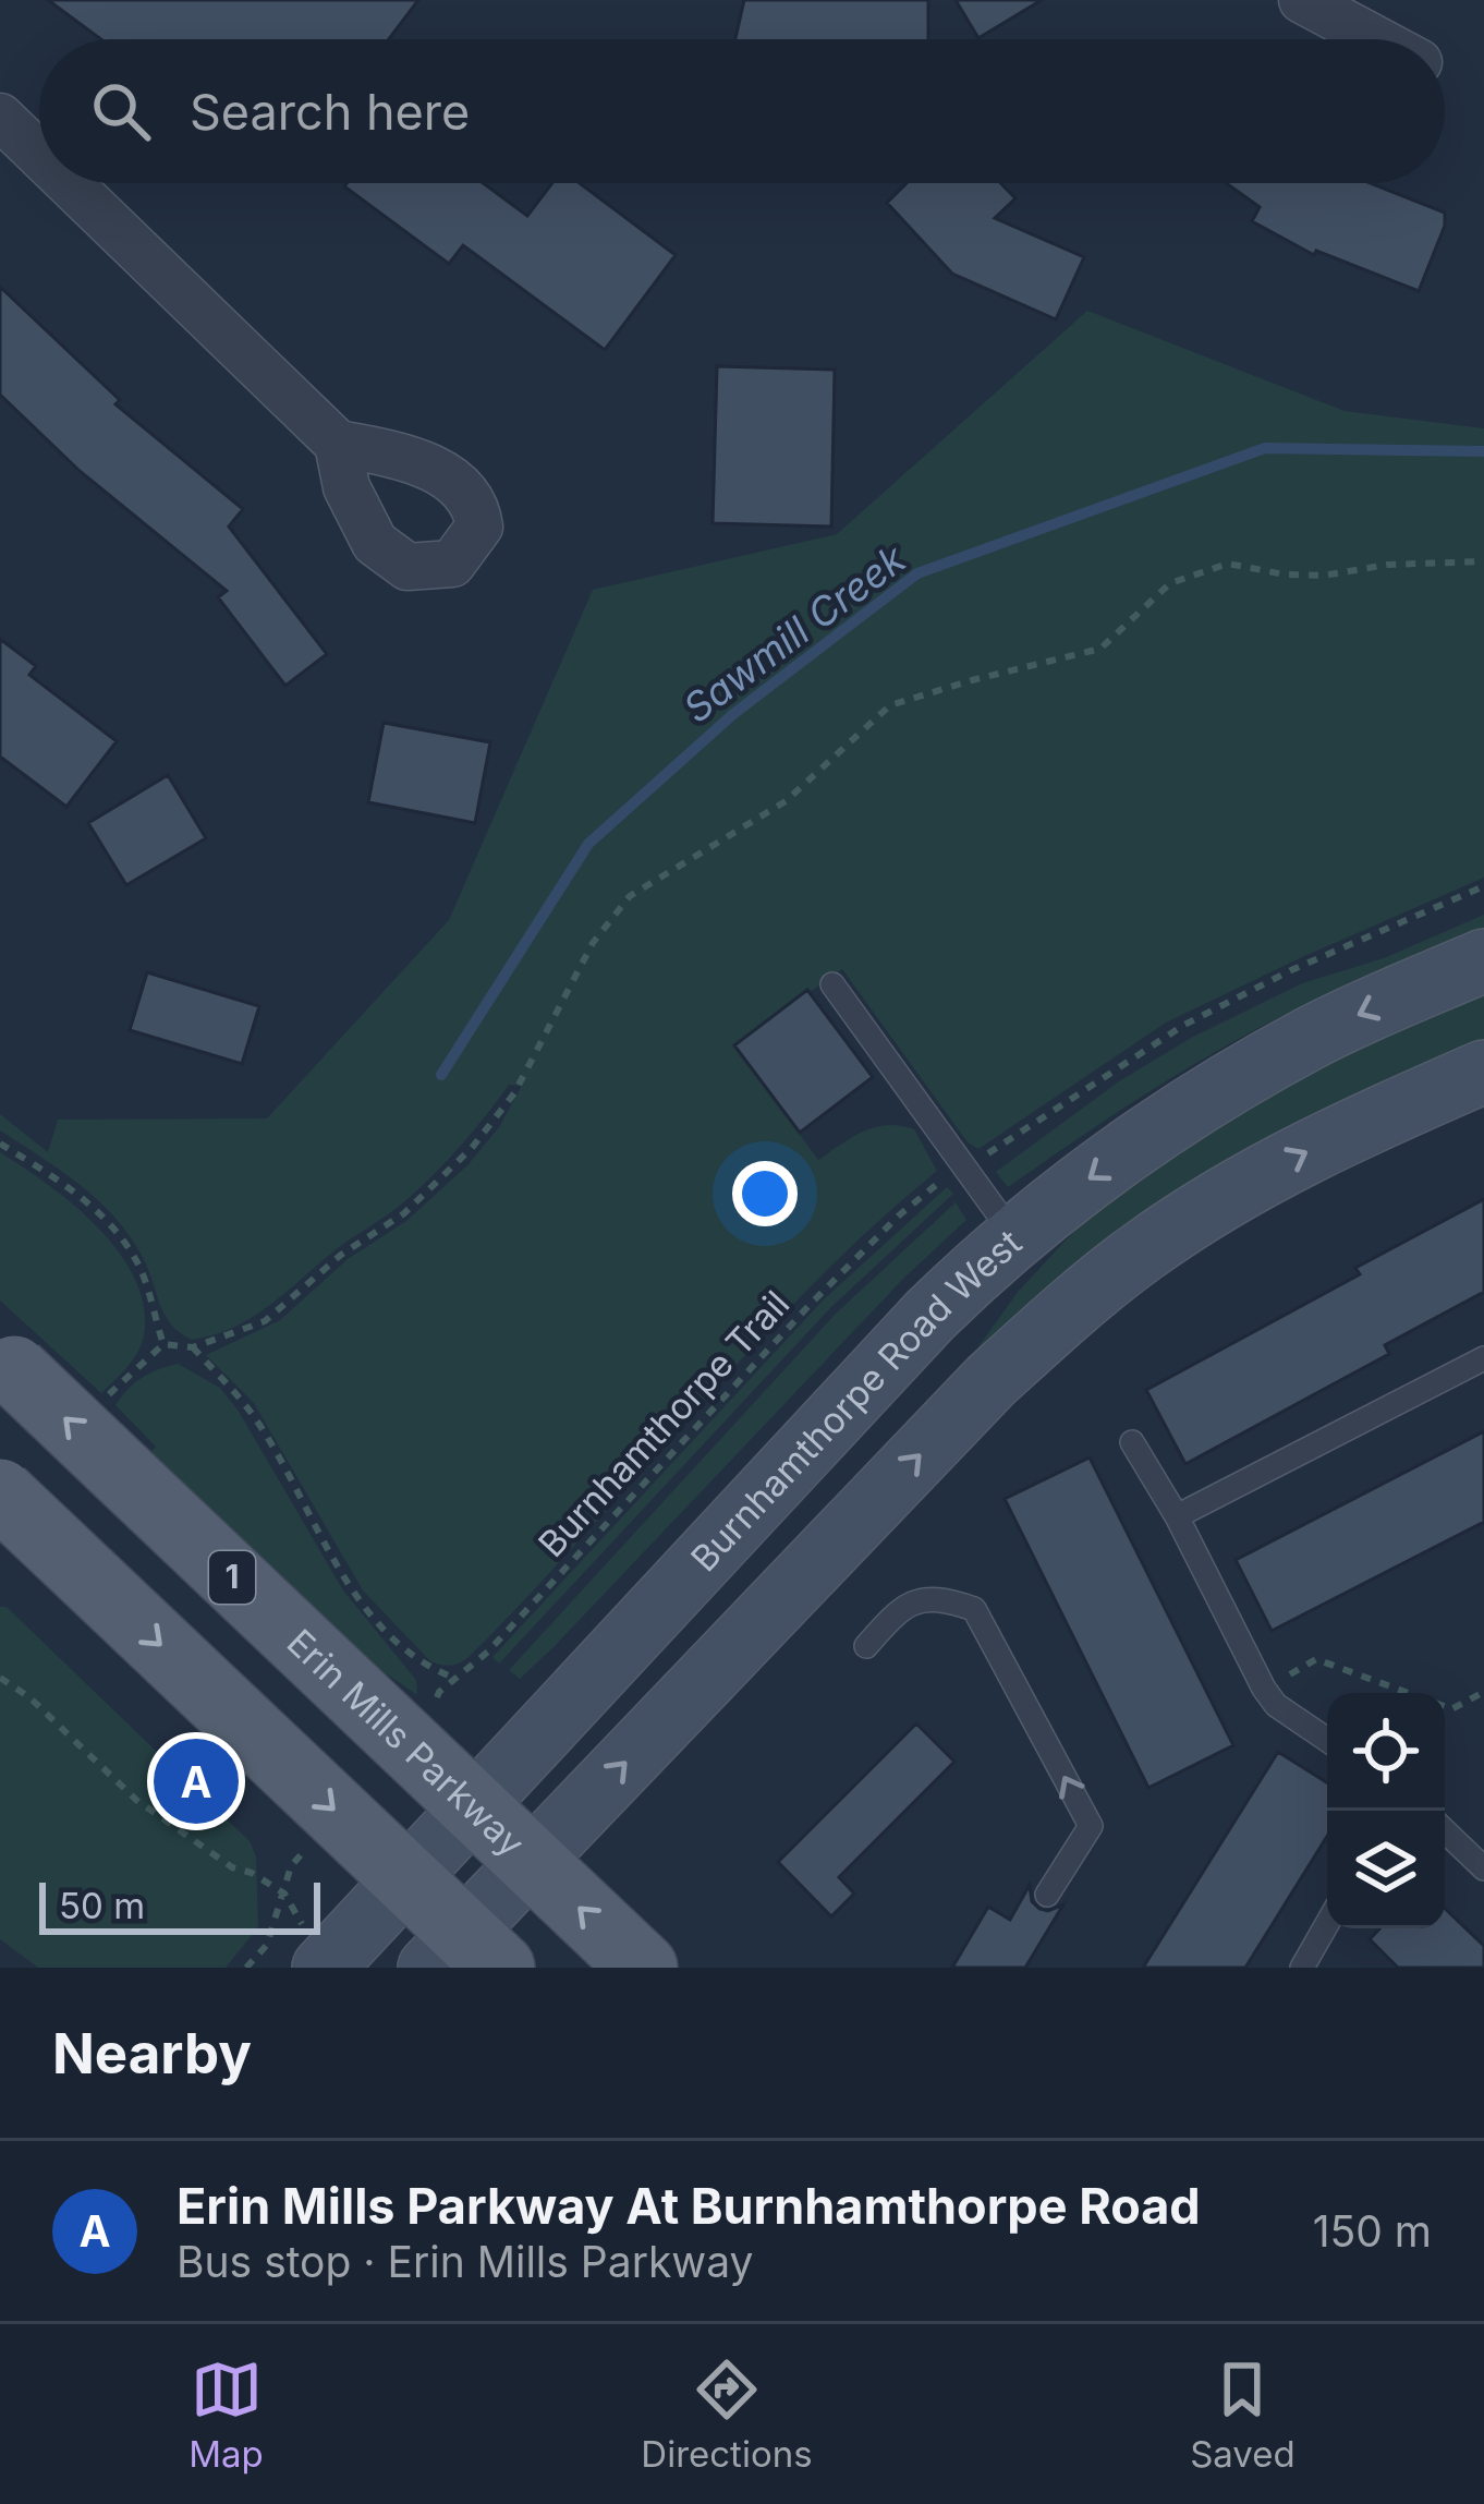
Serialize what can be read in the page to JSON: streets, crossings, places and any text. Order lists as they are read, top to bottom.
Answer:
{
  "streets": {
    "main road": ["Burnhamthorpe Road West", "1", "Erin Mills Parkway"],
    "path": ["Burnhamthorpe Trail"]
  },
  "crossings": [
    ["Burnhamthorpe Road West", "Erin Mills Parkway"]
  ],
  "water": ["Sawmill Creek"],
  "scale_bar": "50 m",
  "page": {
    "search": "Search here",
    "pins": "A",
    "scale": "50 m",
    "heading": "Nearby",
    "list": [
      {
        "mark": "A",
        "name": "Erin Mills Parkway At Burnhamthorpe Road",
        "note": "Bus stop · Erin Mills Parkway",
        "value": "150 m"
      }
    ],
    "nav": ["Map", "Directions", "Saved"]
  }
}
